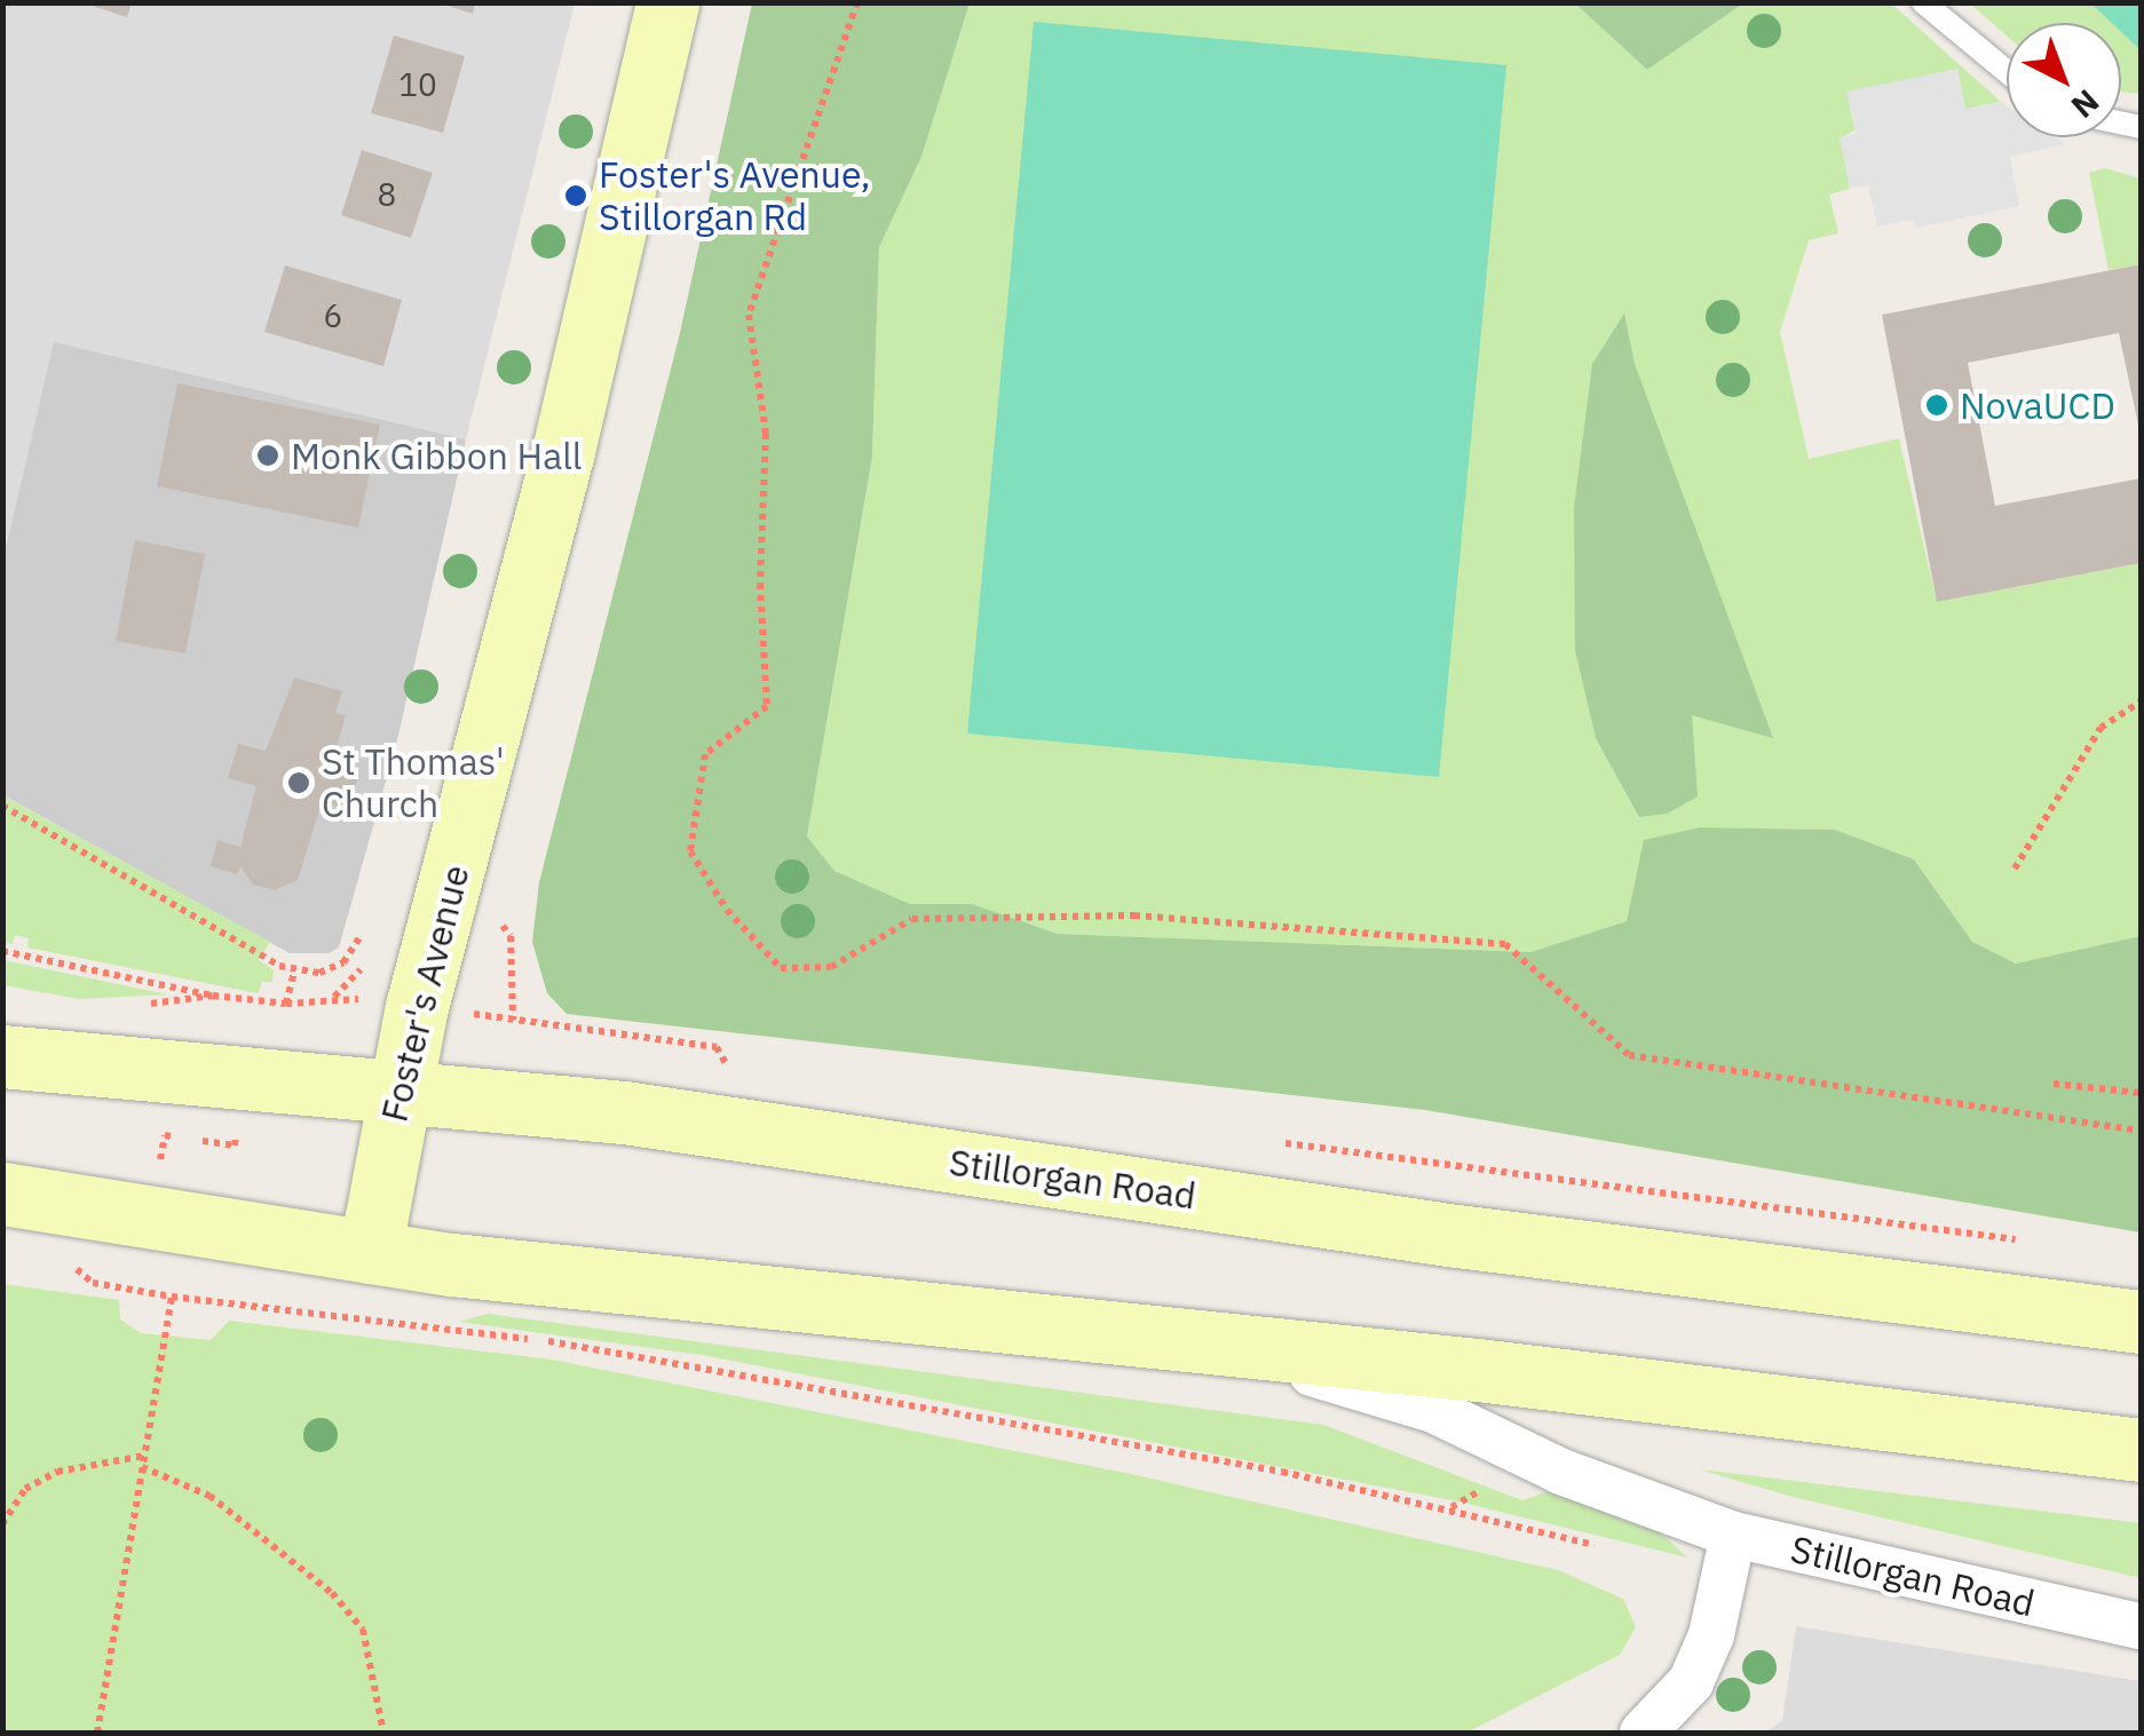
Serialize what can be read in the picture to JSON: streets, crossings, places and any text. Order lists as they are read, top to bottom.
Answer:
{
  "streets": {
    "main road": ["Foster's Avenue", "Stillorgan Road"]
  },
  "crossings": [
    ["Foster's Avenue", "Stillorgan Road"]
  ],
  "places": [
    "Foster's Avenue, Stillorgan Rd",
    "NovaUCD",
    "Monk Gibbon Hall",
    "St Thomas' Church"
  ],
  "house_numbers": ["10", "8", "6"],
  "north": "bottom right"
}
